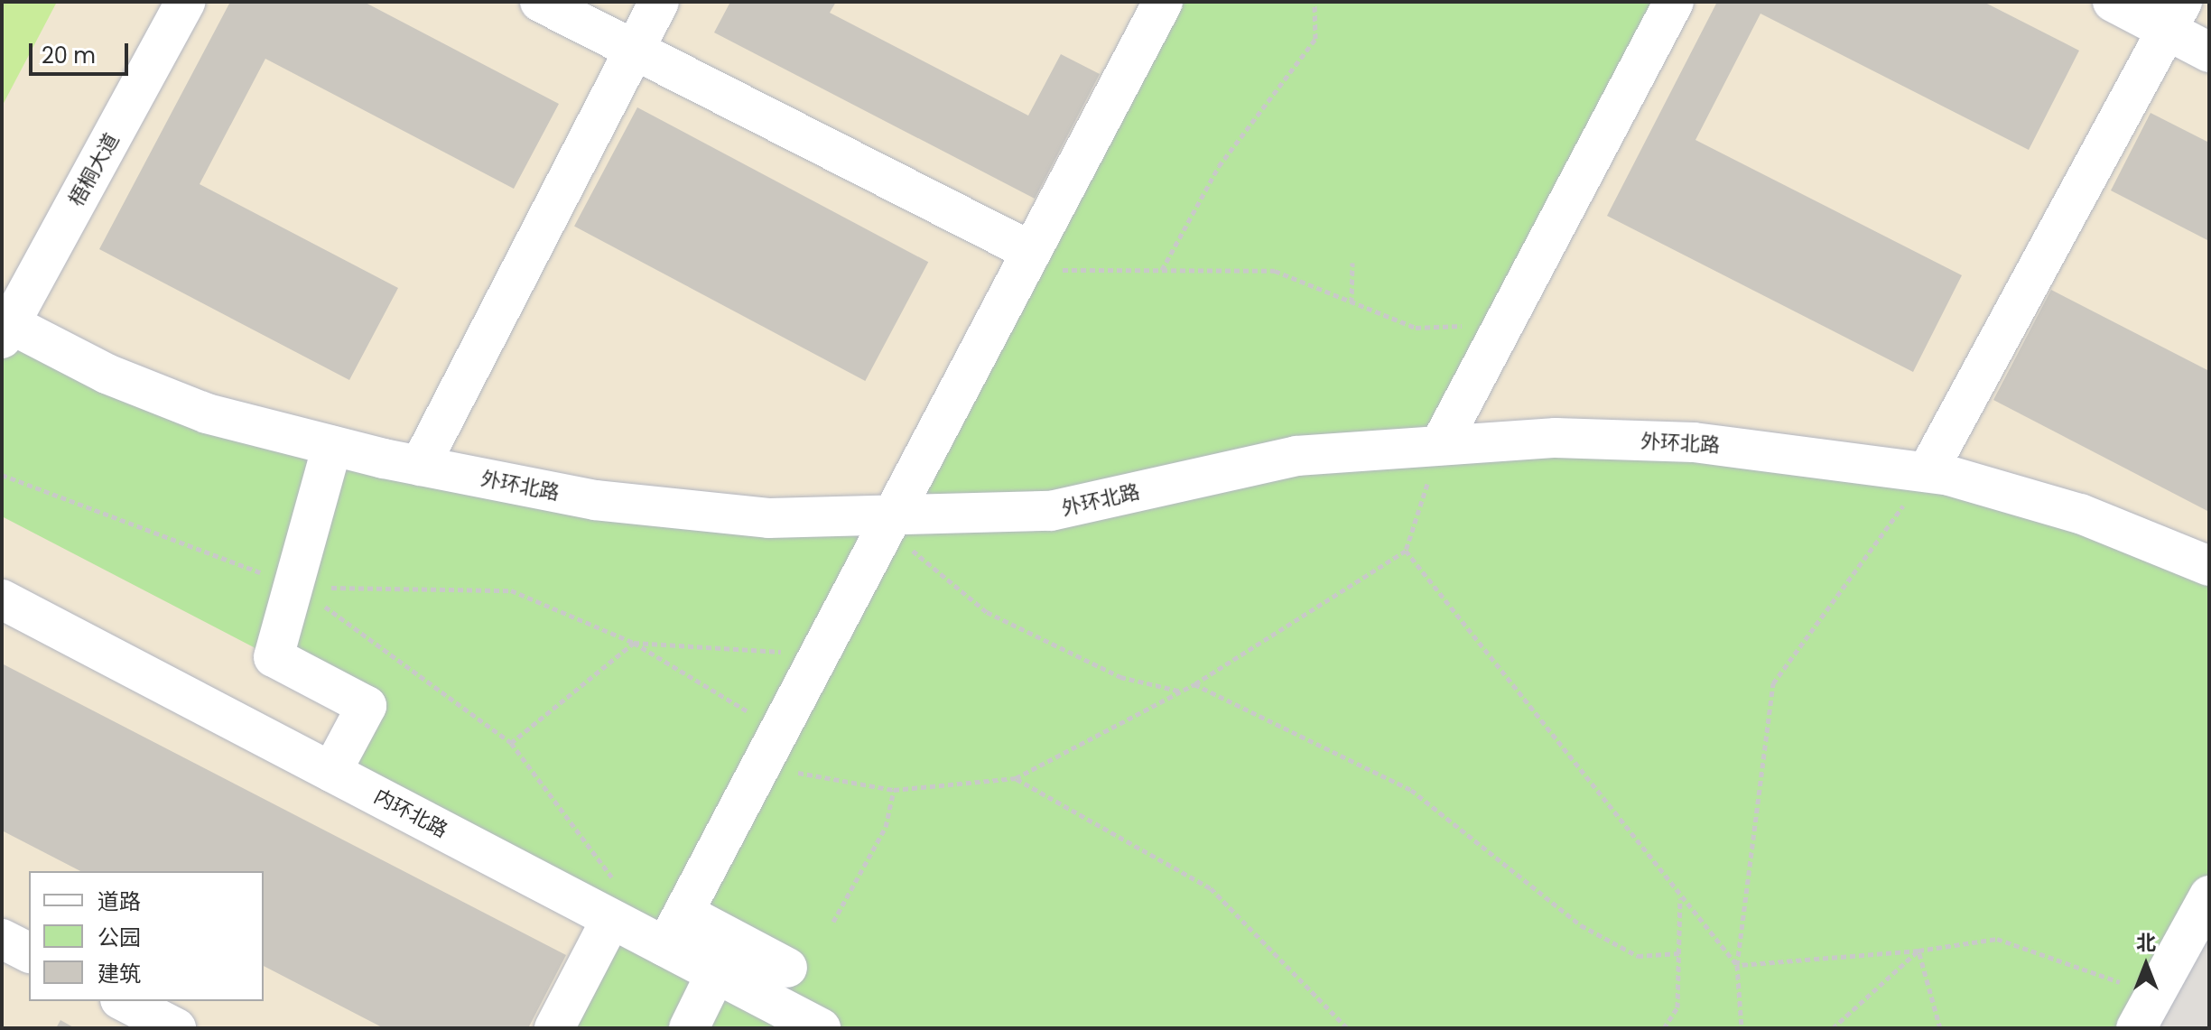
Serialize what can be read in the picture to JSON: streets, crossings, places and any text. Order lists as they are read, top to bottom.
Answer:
{
  "streets": {
    "lane": ["梧桐大道", "外环北路", "内环北路"]
  },
  "crossings": [
    ["梧桐大道", "外环北路"]
  ],
  "legend": ["道路", "公园", "建筑"],
  "scale_bar": "20 m",
  "north": "top"
}
